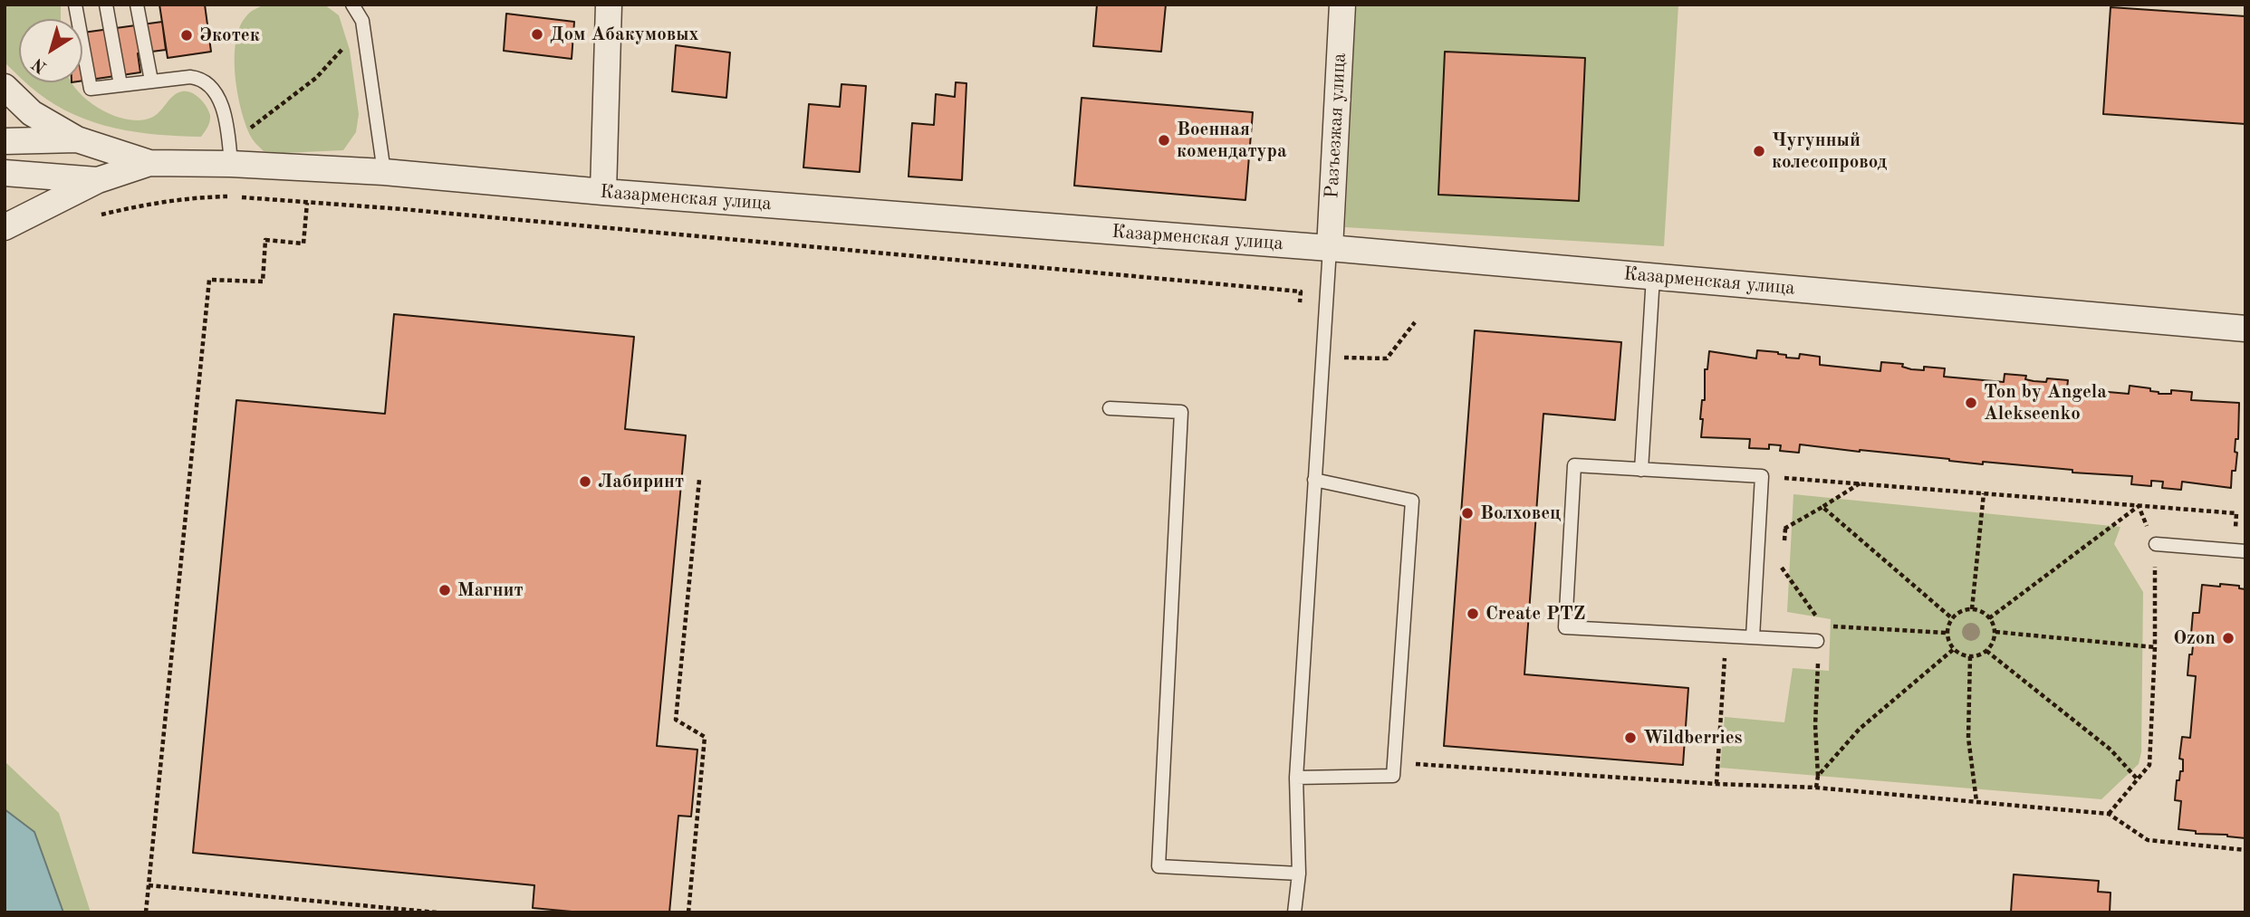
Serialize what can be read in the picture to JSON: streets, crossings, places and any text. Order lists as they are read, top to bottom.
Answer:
{
  "streets": {
    "street": ["Разъезжая улица", "Казарменская улица"]
  },
  "crossings": [
    ["Разъезжая улица", "Казарменская улица"]
  ],
  "places": [
    "Дом Абакумовых",
    "Экотек",
    "Военная комендатура",
    "Чугунный колесопровод",
    "Ton by Angela Alekseenko",
    "Лабиринт",
    "Волховец",
    "Магнит",
    "Create PTZ",
    "Ozon",
    "Wildberries"
  ],
  "north": "bottom left"
}
